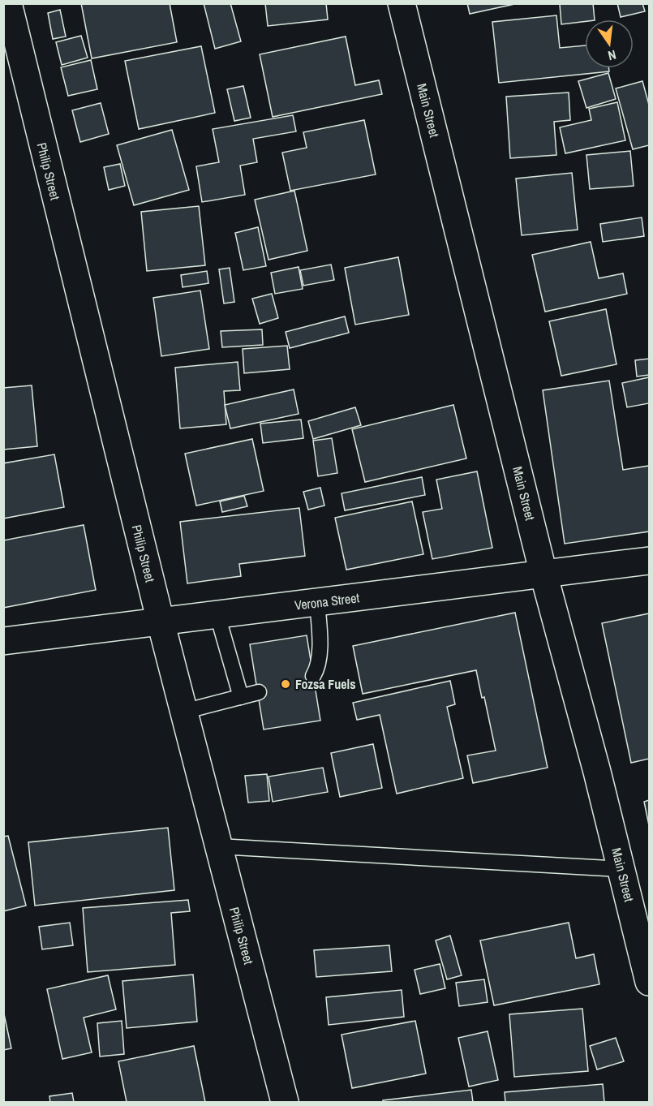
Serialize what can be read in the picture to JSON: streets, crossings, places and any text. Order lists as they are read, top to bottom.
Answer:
{
  "streets": {
    "street": ["Main Street", "Philip Street", "Verona Street"]
  },
  "crossings": [
    ["Main Street", "Verona Street"],
    ["Philip Street", "Verona Street"]
  ],
  "places": ["Fozsa Fuels"],
  "north": "bottom"
}
